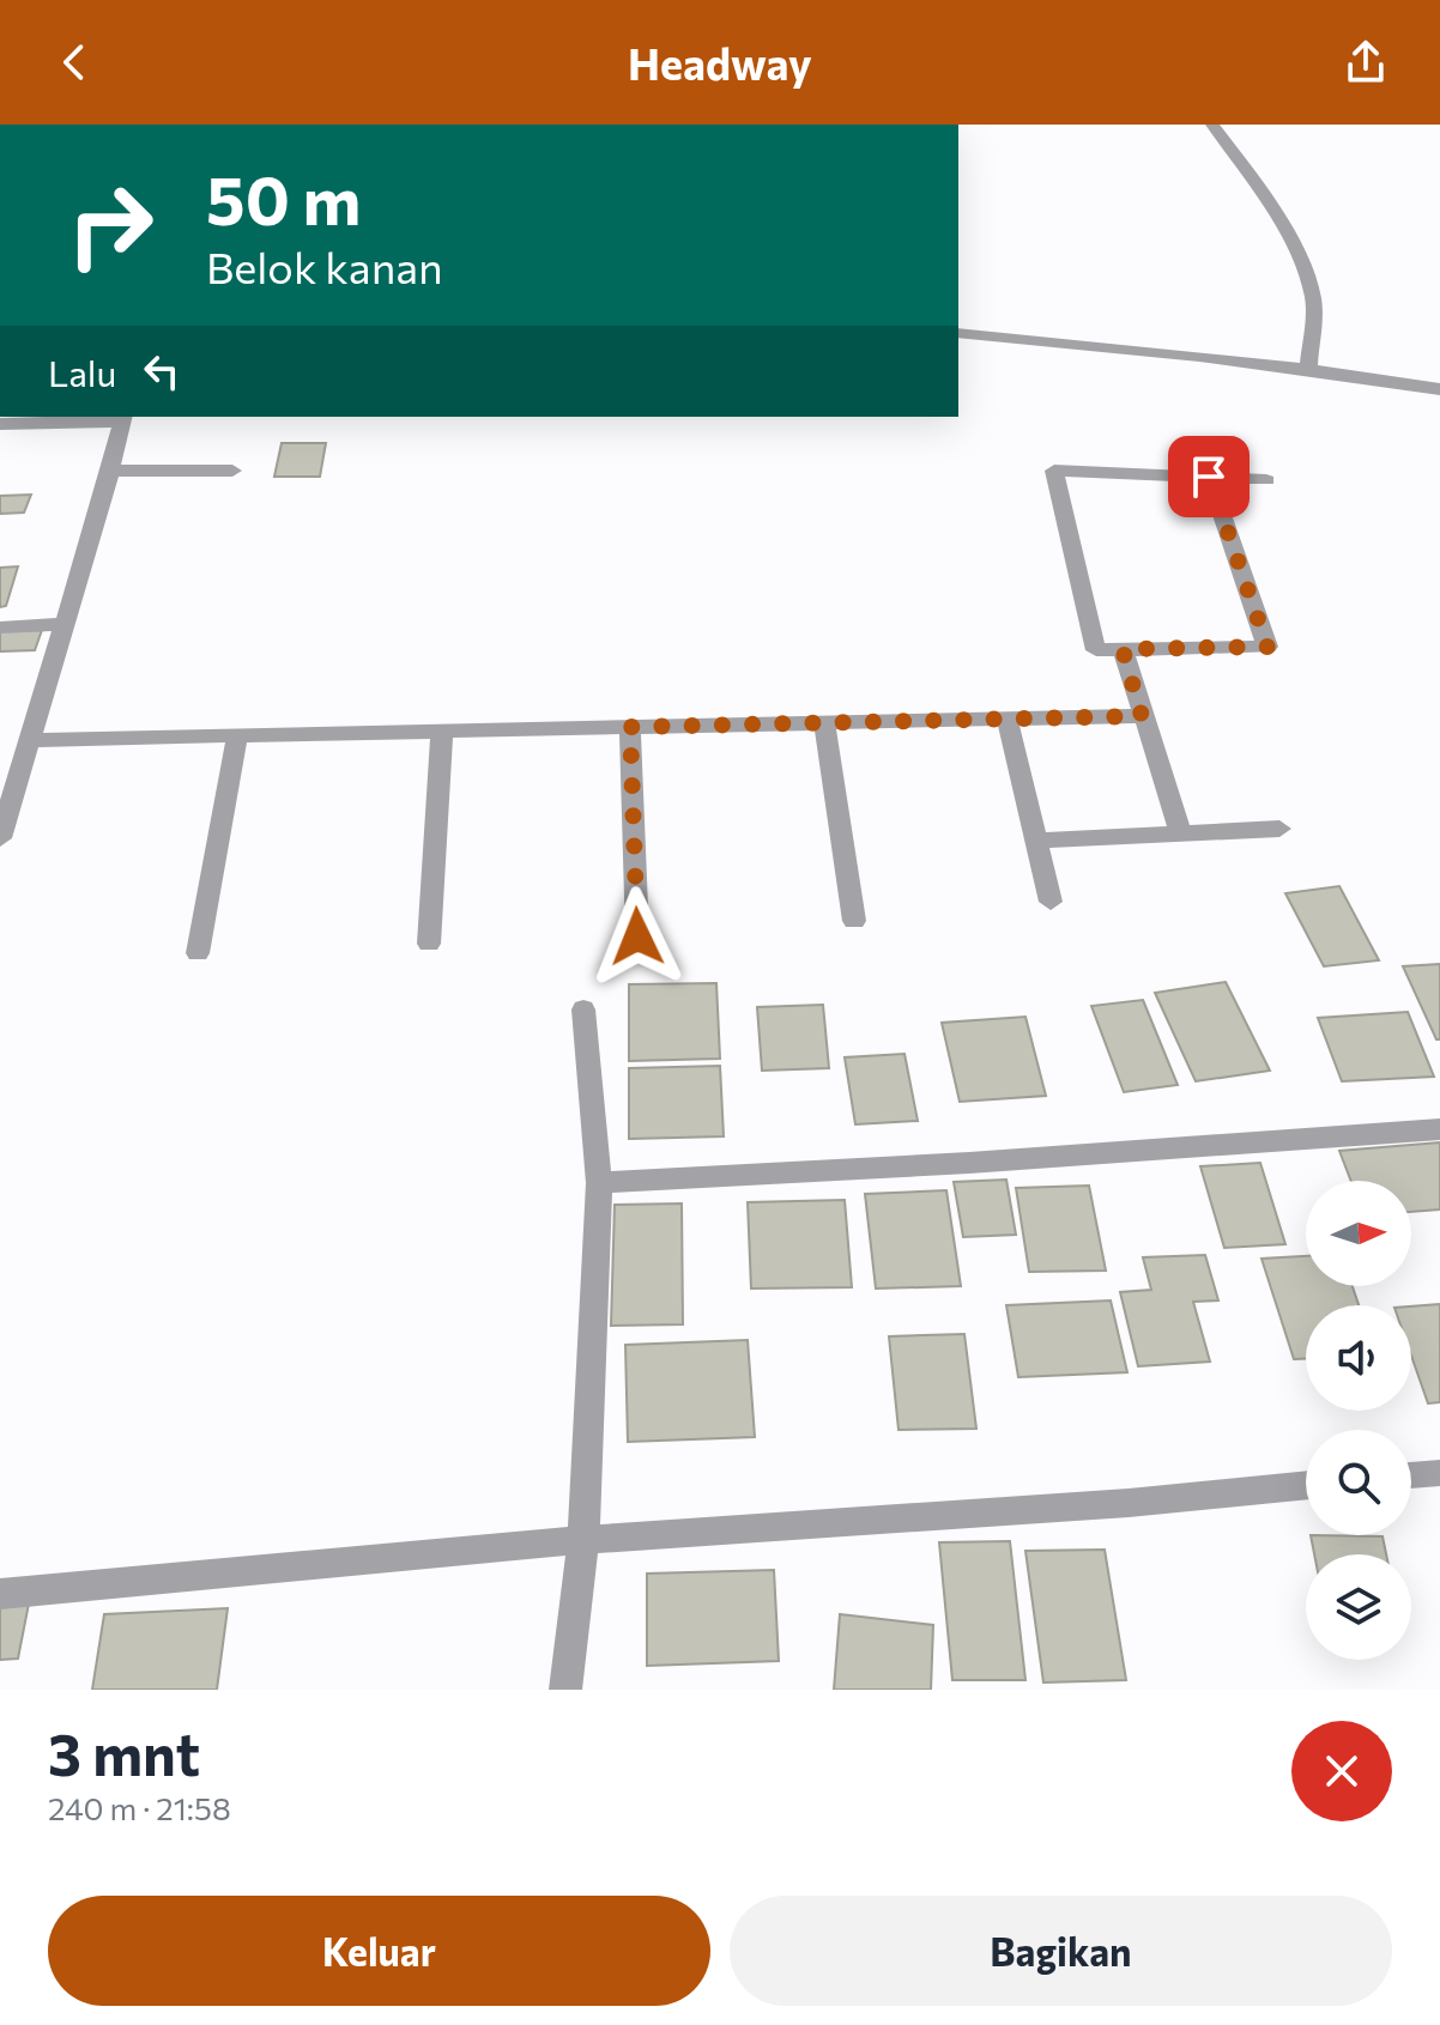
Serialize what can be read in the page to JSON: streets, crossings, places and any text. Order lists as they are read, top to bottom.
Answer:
{
  "north": "right",
  "page": {
    "header": "Headway",
    "turn": ["50 m", "Belok kanan"],
    "then": "Lalu",
    "heading": ["3 mnt", "240 m · 21:58"],
    "buttons": ["Keluar", "Bagikan"]
  }
}
